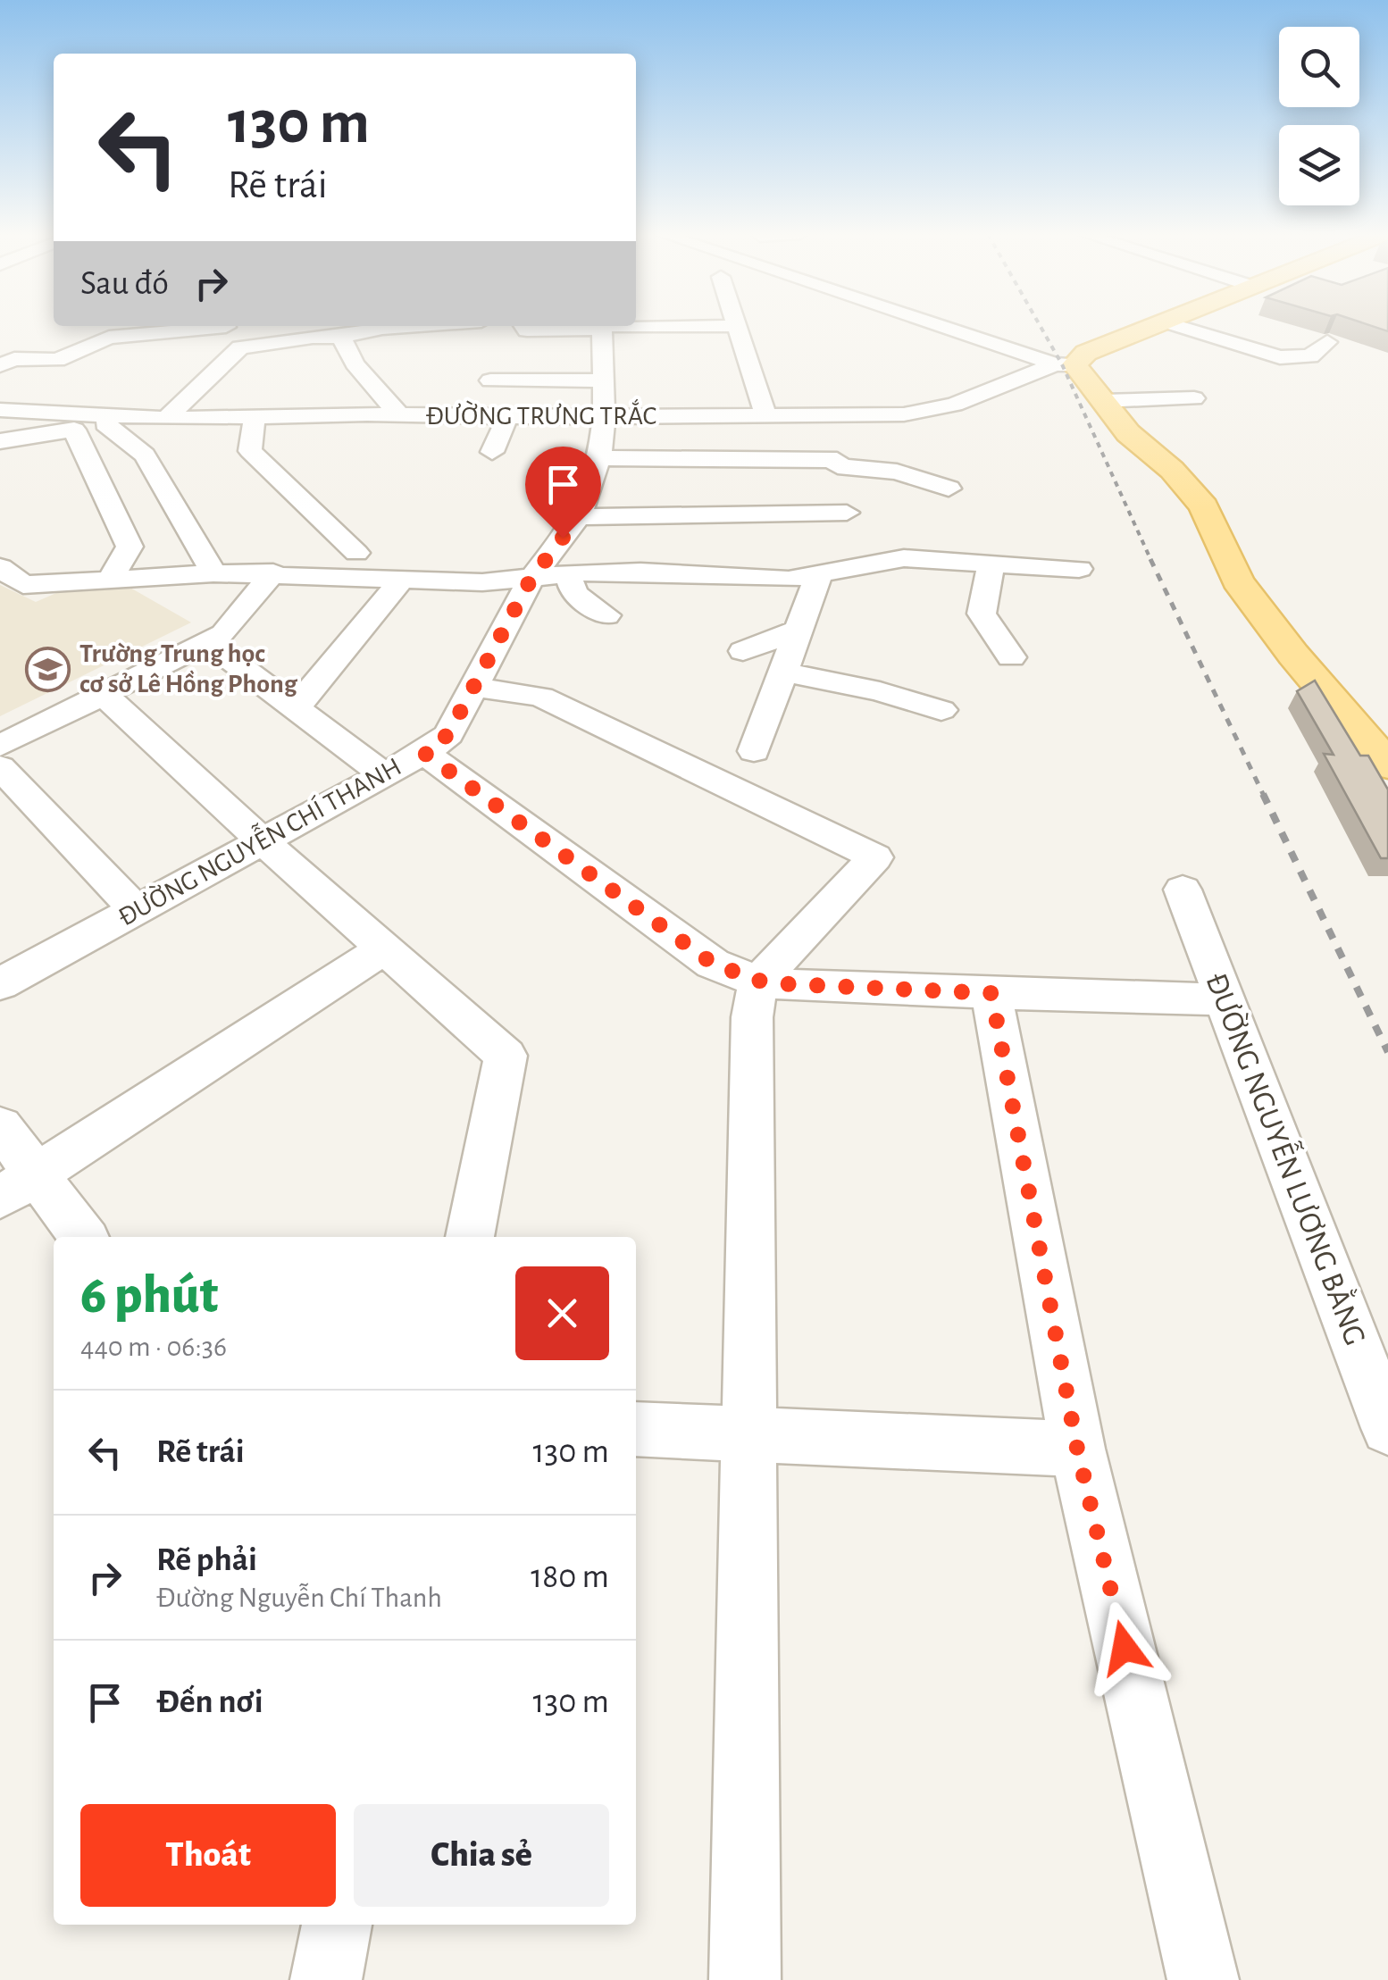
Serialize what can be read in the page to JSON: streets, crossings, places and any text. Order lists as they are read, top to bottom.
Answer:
{
  "streets": {
    "street": ["ĐƯỜNG TRƯNG TRẮC", "ĐƯỜNG NGUYỄN CHÍ THANH", "ĐƯỜNG NGUYỄN LƯƠNG BẰNG"]
  },
  "crossings": [
    ["ĐƯỜNG TRƯNG TRẮC", "ĐƯỜNG NGUYỄN CHÍ THANH"]
  ],
  "places": {
    "school or university": ["Trường Trung học cơ sở Lê Hồng Phong"]
  },
  "page": {
    "turn": ["130 m", "Rẽ trái"],
    "then": "Sau đó",
    "heading": ["6 phút", "440 m · 06:36"],
    "list": [
      {
        "name": "Rẽ trái",
        "value": "130 m"
      },
      {
        "name": "Rẽ phải",
        "note": "Đường Nguyễn Chí Thanh",
        "value": "180 m"
      },
      {
        "name": "Đến nơi",
        "value": "130 m"
      }
    ],
    "buttons": ["Thoát", "Chia sẻ"]
  }
}
